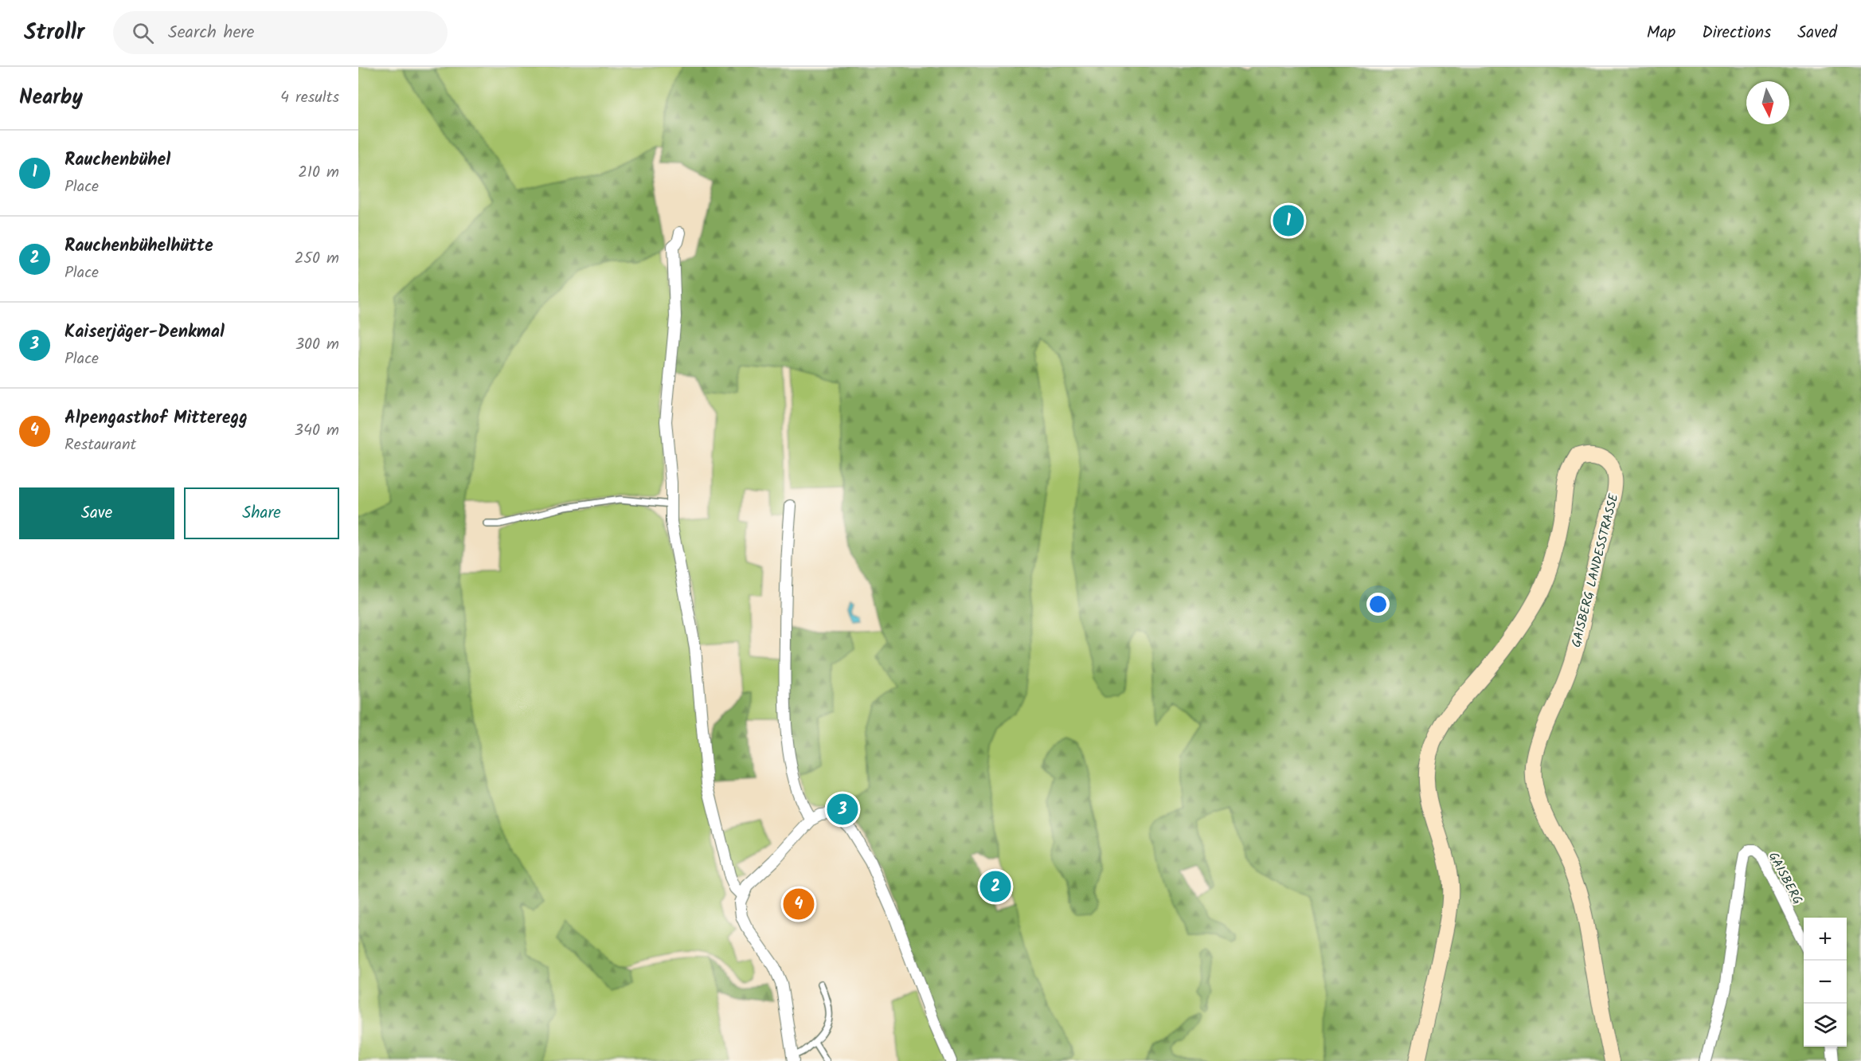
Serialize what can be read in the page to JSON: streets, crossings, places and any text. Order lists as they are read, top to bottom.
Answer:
{
  "streets": {
    "main road": ["GAISBERG LANDESSTRASSE"],
    "street": ["GAISBERG"]
  },
  "north": "bottom",
  "page": {
    "header": "Strollr",
    "search": "Search here",
    "nav": ["Map", "Directions", "Saved"],
    "heading": ["Nearby", "4 results"],
    "list": [
      {
        "mark": "1",
        "name": "Rauchenbühel",
        "note": "Place",
        "value": "210 m"
      },
      {
        "mark": "2",
        "name": "Rauchenbühelhütte",
        "note": "Place",
        "value": "250 m"
      },
      {
        "mark": "3",
        "name": "Kaiserjäger-Denkmal",
        "note": "Place",
        "value": "300 m"
      },
      {
        "mark": "4",
        "name": "Alpengasthof Mitteregg",
        "note": "Restaurant",
        "value": "340 m"
      }
    ],
    "pins": [
      "1",
      "3",
      "2",
      "4"
    ],
    "buttons": ["Save", "Share"],
    "map_buttons": ["+", "−"]
  }
}
